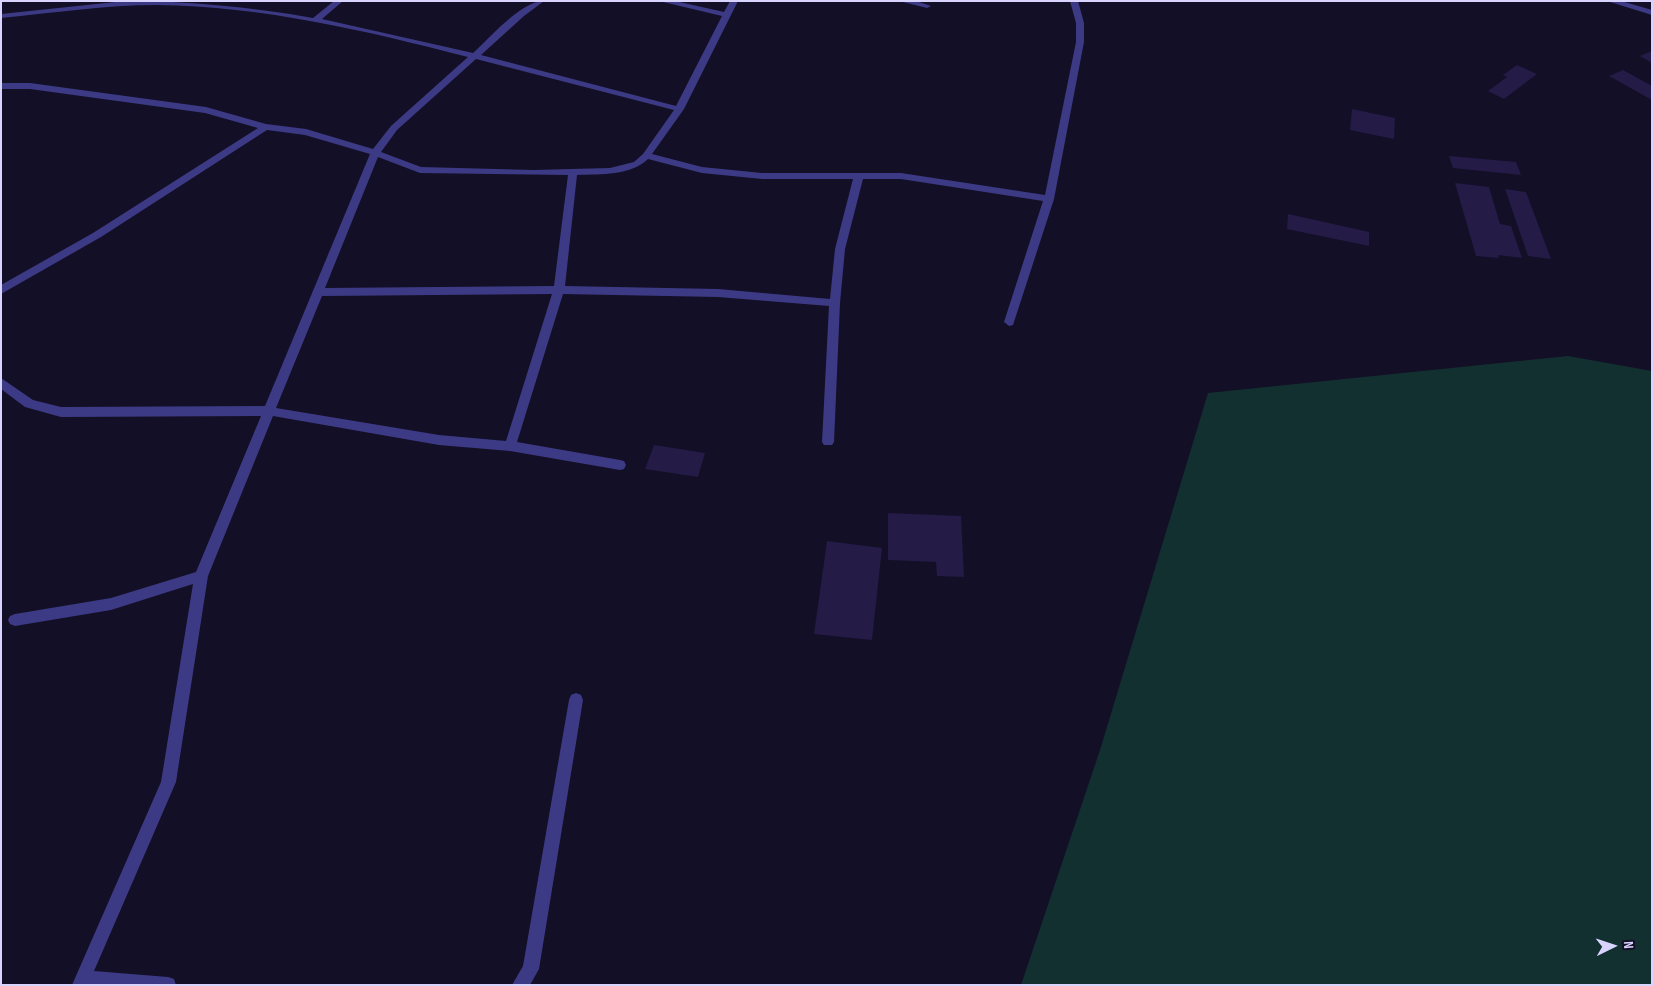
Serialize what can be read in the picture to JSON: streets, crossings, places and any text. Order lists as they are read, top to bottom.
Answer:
{
  "north": "right"
}
